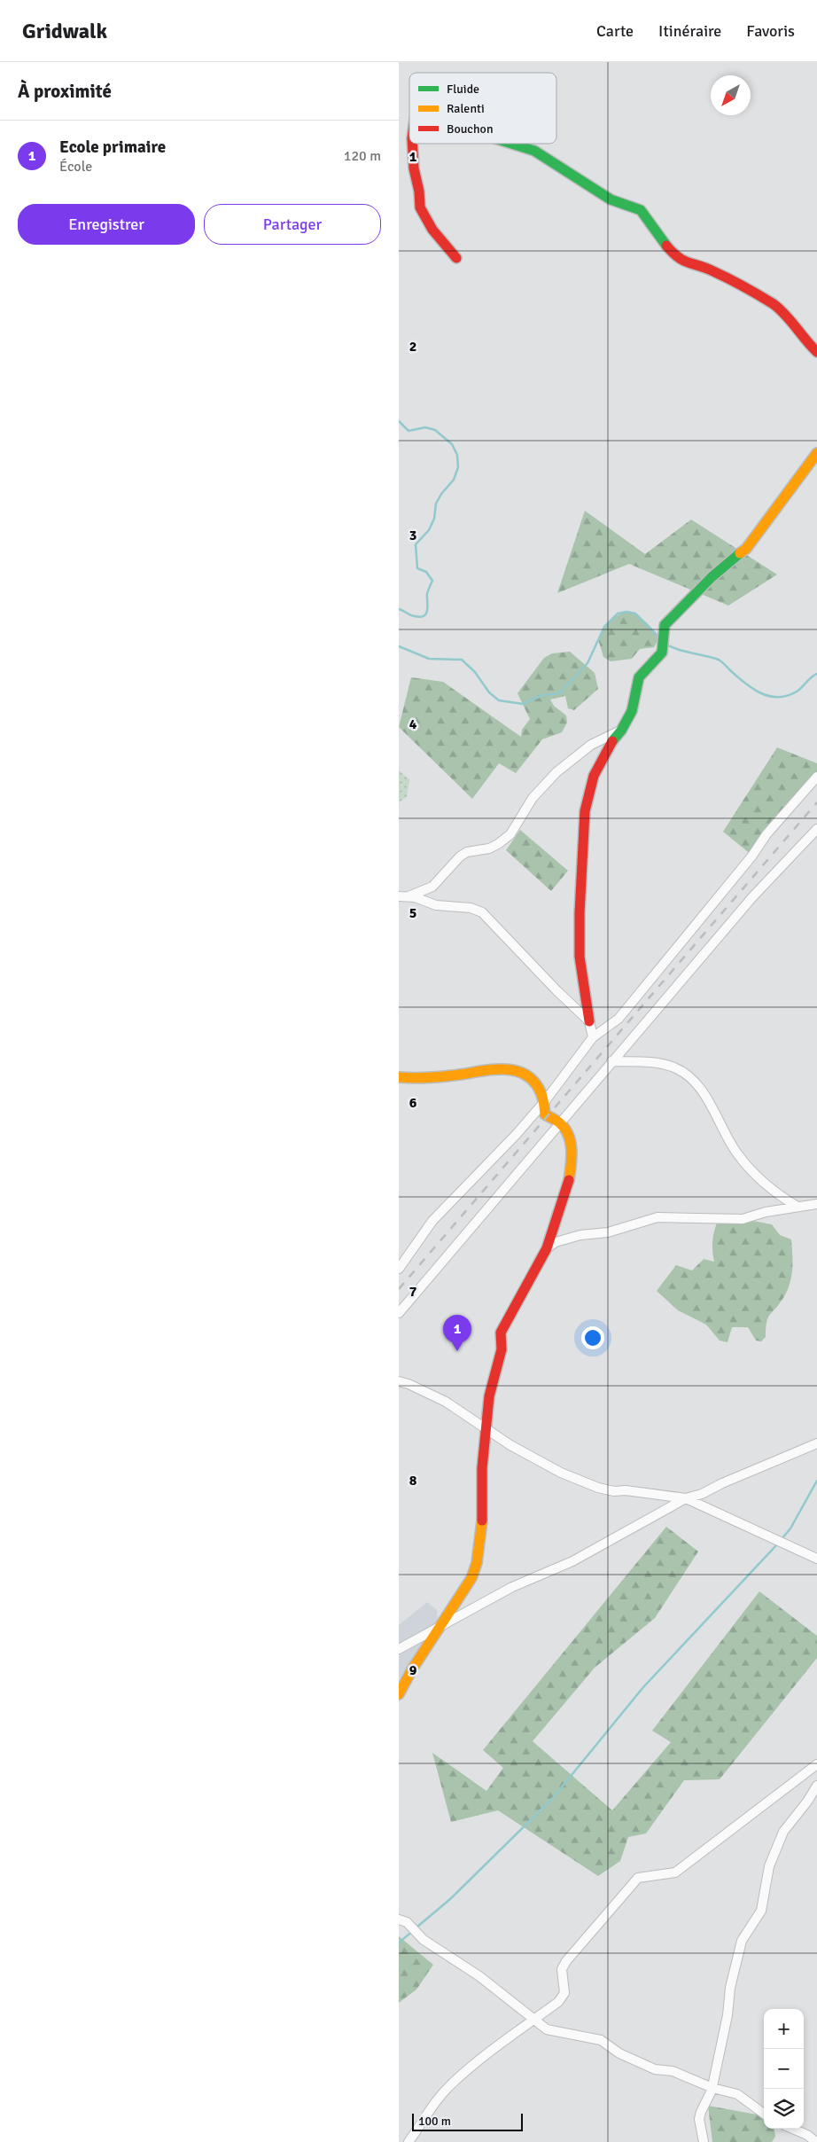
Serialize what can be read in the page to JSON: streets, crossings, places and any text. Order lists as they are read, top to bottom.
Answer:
{
  "legend": ["Fluide", "Ralenti", "Bouchon"],
  "scale_bar": "100 m",
  "north": "bottom left",
  "page": {
    "header": "Gridwalk",
    "nav": ["Carte", "Itinéraire", "Favoris"],
    "heading": "À proximité",
    "list": [
      {
        "mark": "1",
        "name": "Ecole primaire",
        "note": "École",
        "value": "120 m"
      }
    ],
    "buttons": ["Enregistrer", "Partager"],
    "pins": "1",
    "map_buttons": ["+", "−"],
    "scale": "100 m"
  },
  "grid": {
    "rows": [
      "1",
      "2",
      "3",
      "4",
      "5",
      "6",
      "7",
      "8",
      "9"
    ]
  }
}
